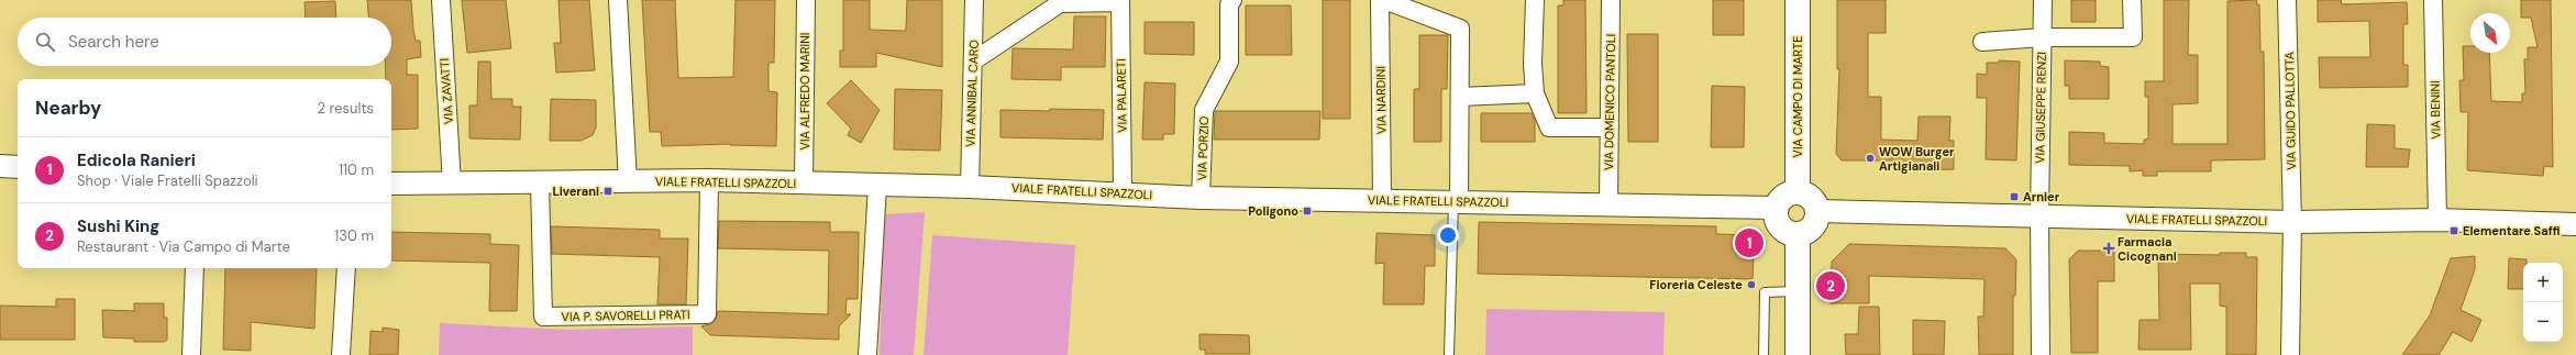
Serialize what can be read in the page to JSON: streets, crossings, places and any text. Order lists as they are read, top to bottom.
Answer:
{
  "streets": {
    "main road": ["VIA CAMPO DI MARTE"],
    "street": [
      "VIA ZAVATTI",
      "VIA ALFREDO MARINI",
      "VIA ANNIBAL CARO",
      "VIA PALARETI",
      "VIA NARDINI",
      "VIA DOMENICO PANTOLI",
      "VIA GIUSEPPE RENZI",
      "VIA BENINI",
      "VIA GUIDO PALLOTTA",
      "VIA PORZIO",
      "VIALE FRATELLI SPAZZOLI",
      "VIA P. SAVORELLI PRATI"
    ]
  },
  "crossings": [
    ["VIA ZAVATTI", "VIALE FRATELLI SPAZZOLI"],
    ["VIA ALFREDO MARINI", "VIALE FRATELLI SPAZZOLI"],
    ["VIA ANNIBAL CARO", "VIALE FRATELLI SPAZZOLI"],
    ["VIA PALARETI", "VIALE FRATELLI SPAZZOLI"],
    ["VIA CAMPO DI MARTE", "VIALE FRATELLI SPAZZOLI"],
    ["VIA NARDINI", "VIALE FRATELLI SPAZZOLI"],
    ["VIA DOMENICO PANTOLI", "VIALE FRATELLI SPAZZOLI"],
    ["VIA GIUSEPPE RENZI", "VIALE FRATELLI SPAZZOLI"],
    ["VIA BENINI", "VIALE FRATELLI SPAZZOLI"],
    ["VIA GUIDO PALLOTTA", "VIALE FRATELLI SPAZZOLI"],
    ["VIA PORZIO", "VIALE FRATELLI SPAZZOLI"],
    ["VIALE FRATELLI SPAZZOLI", "VIA P. SAVORELLI PRATI"]
  ],
  "places": {
    "other": ["WOW Burger Artigianali", "Fioreria Celeste"],
    "transit": [
      "Liverani",
      "Arnier",
      "Poligono",
      "Elementare Saffi"
    ],
    "health": ["Farmacia Cicognani"]
  },
  "north": "bottom right",
  "page": {
    "search": "Search here",
    "heading": ["Nearby", "2 results"],
    "list": [
      {
        "mark": "1",
        "name": "Edicola Ranieri",
        "note": "Shop · Viale Fratelli Spazzoli",
        "value": "110 m"
      },
      {
        "mark": "2",
        "name": "Sushi King",
        "note": "Restaurant · Via Campo di Marte",
        "value": "130 m"
      }
    ],
    "pins": ["1", "2"],
    "map_buttons": ["+", "−"]
  }
}
